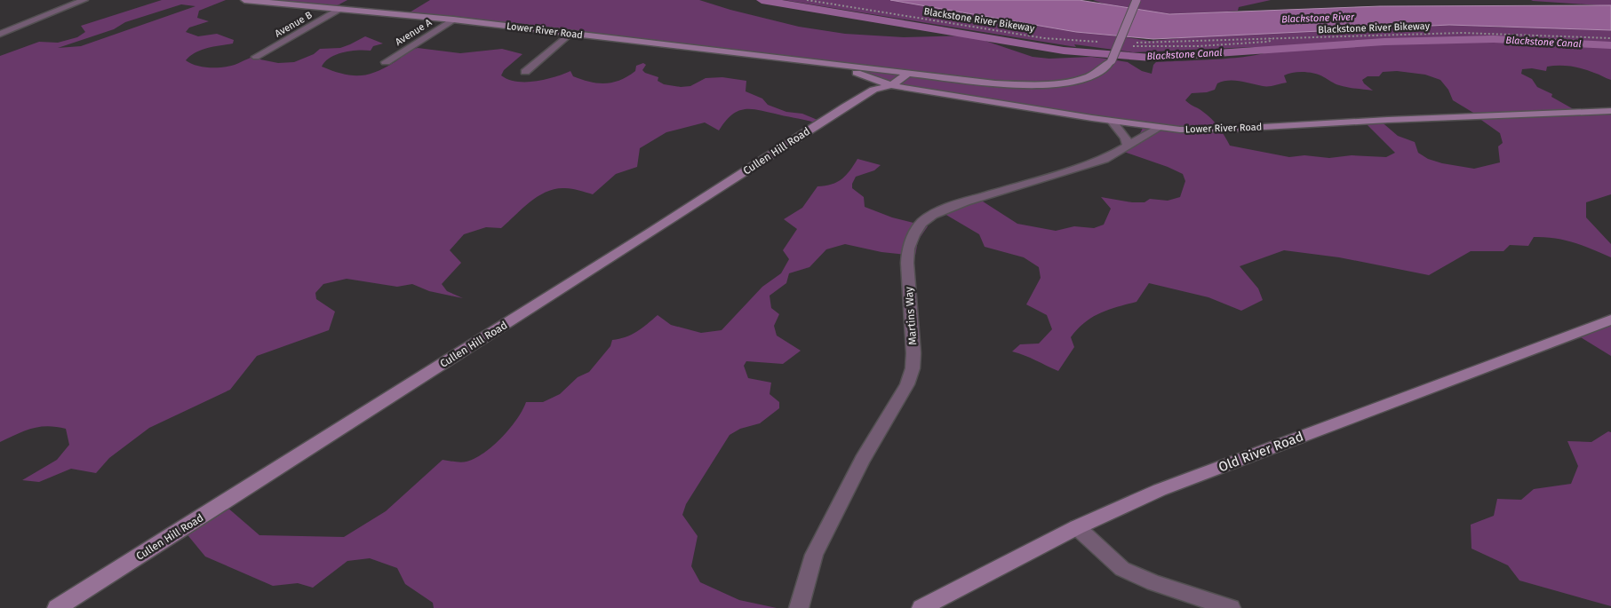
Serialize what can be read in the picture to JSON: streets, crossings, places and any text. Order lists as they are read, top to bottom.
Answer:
{
  "streets": {
    "street": [
      "Avenue B",
      "Lower River Road",
      "Avenue A",
      "Cullen Hill Road",
      "Martins Way",
      "Old River Road"
    ],
    "path": ["Blackstone River Bikeway"]
  },
  "crossings": [
    ["Avenue B", "Lower River Road"],
    ["Lower River Road", "Avenue A"],
    ["Lower River Road", "Cullen Hill Road"],
    ["Lower River Road", "Martins Way"]
  ],
  "water": ["Blackstone River", "Blackstone Canal"]
}
